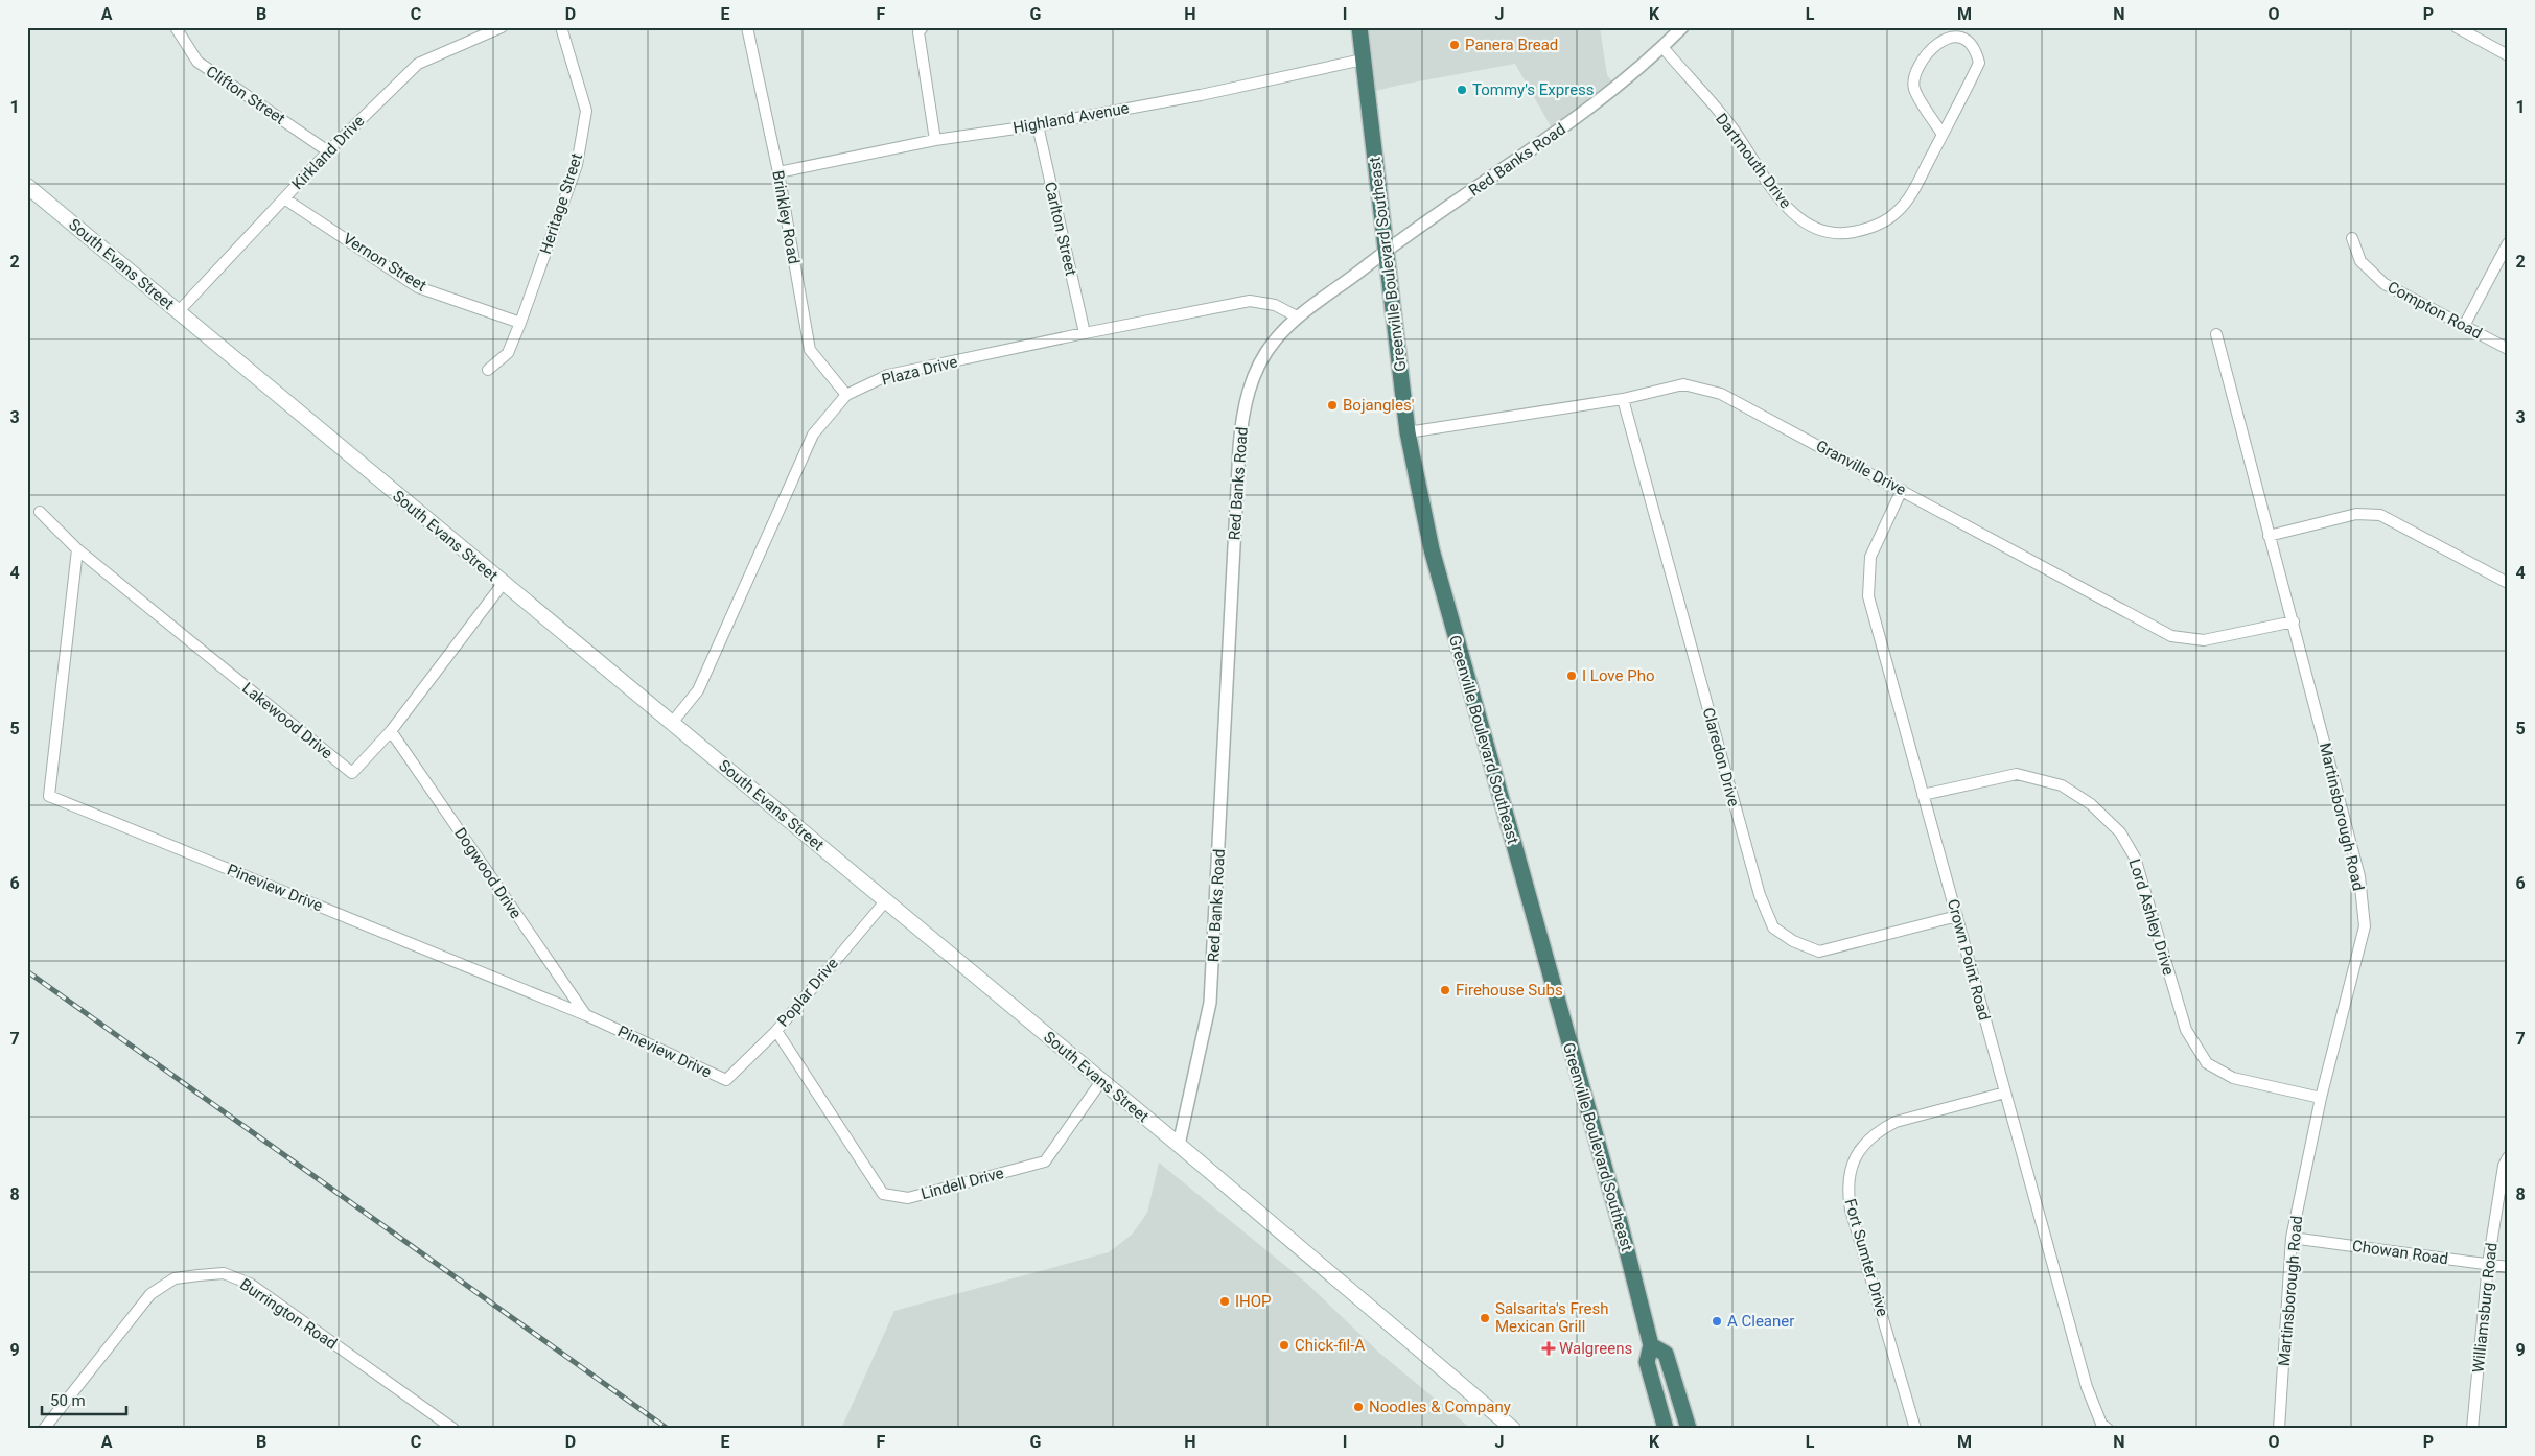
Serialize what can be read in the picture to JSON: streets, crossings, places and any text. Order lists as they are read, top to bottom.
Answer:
{
  "streets": {
    "highway": ["Greenville Boulevard Southeast"],
    "main road": ["South Evans Street"],
    "street": [
      "Clifton Street",
      "Highland Avenue",
      "Kirkland Drive",
      "Red Banks Road",
      "Dartmouth Drive",
      "Heritage Street",
      "Brinkley Road",
      "Carlton Street",
      "Vernon Street",
      "Compton Road",
      "Plaza Drive",
      "Granville Drive",
      "Lakewood Drive",
      "Claredon Drive",
      "Martinsborough Road",
      "Dogwood Drive",
      "Pineview Drive",
      "Lord Ashley Drive",
      "Crown Point Road",
      "Poplar Drive",
      "Lindell Drive",
      "Chowan Road",
      "Fort Sumter Drive",
      "Williamsburg Road",
      "Burrington Road"
    ]
  },
  "crossings": [
    ["Clifton Street", "Kirkland Drive"],
    ["Highland Avenue", "Brinkley Road"],
    ["Highland Avenue", "Carlton Street"],
    ["Highland Avenue", "Greenville Boulevard Southeast"],
    ["Kirkland Drive", "Vernon Street"],
    ["Kirkland Drive", "South Evans Street"],
    ["Red Banks Road", "Dartmouth Drive"],
    ["Red Banks Road", "South Evans Street"],
    ["Red Banks Road", "Greenville Boulevard Southeast"],
    ["Red Banks Road", "Plaza Drive"],
    ["Heritage Street", "Vernon Street"],
    ["Brinkley Road", "Plaza Drive"],
    ["Carlton Street", "Plaza Drive"],
    ["South Evans Street", "Plaza Drive"],
    ["South Evans Street", "Lakewood Drive"],
    ["South Evans Street", "Poplar Drive"],
    ["South Evans Street", "Lindell Drive"],
    ["Greenville Boulevard Southeast", "Granville Drive"],
    ["Granville Drive", "Claredon Drive"],
    ["Granville Drive", "Martinsborough Road"],
    ["Granville Drive", "Crown Point Road"],
    ["Lakewood Drive", "Dogwood Drive"],
    ["Lakewood Drive", "Pineview Drive"],
    ["Claredon Drive", "Crown Point Road"],
    ["Martinsborough Road", "Lord Ashley Drive"],
    ["Martinsborough Road", "Chowan Road"],
    ["Dogwood Drive", "Pineview Drive"],
    ["Pineview Drive", "Poplar Drive"],
    ["Lord Ashley Drive", "Crown Point Road"],
    ["Crown Point Road", "Fort Sumter Drive"],
    ["Poplar Drive", "Lindell Drive"],
    ["Chowan Road", "Williamsburg Road"]
  ],
  "places": {
    "other": [
      "Panera Bread",
      "Tommy's Express",
      "Bojangles'",
      "I Love Pho",
      "Firehouse Subs",
      "IHOP",
      "Salsarita's Fresh Mexican Grill",
      "A Cleaner",
      "Chick-fil-A",
      "Noodles & Company"
    ],
    "health": ["Walgreens"]
  },
  "scale_bar": "50 m",
  "grid": {
    "columns": [
      "A",
      "B",
      "C",
      "D",
      "E",
      "F",
      "G",
      "H",
      "I",
      "J",
      "K",
      "L",
      "M",
      "N",
      "O",
      "P"
    ],
    "rows": [
      "1",
      "2",
      "3",
      "4",
      "5",
      "6",
      "7",
      "8",
      "9"
    ]
  }
}
